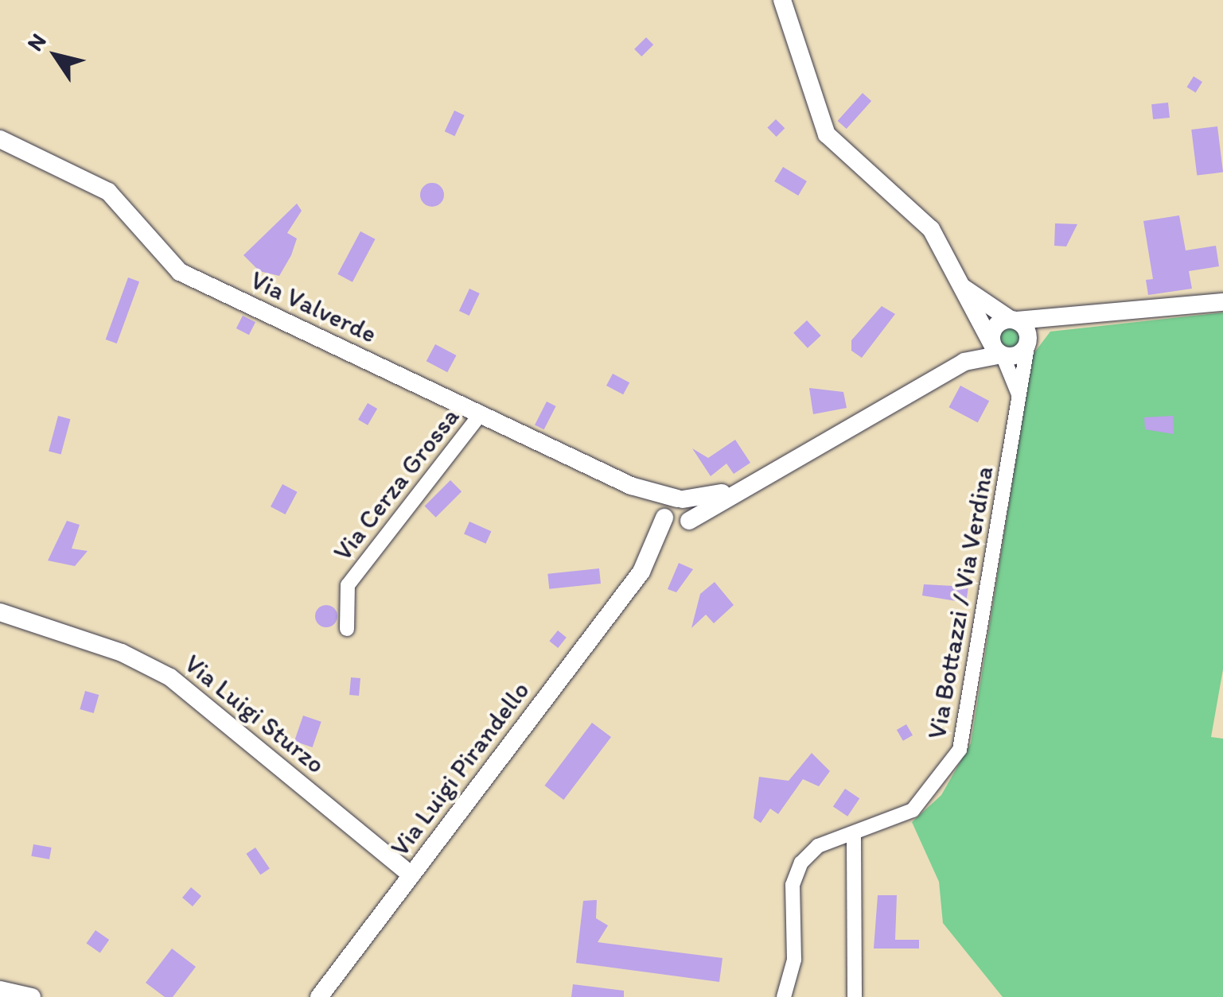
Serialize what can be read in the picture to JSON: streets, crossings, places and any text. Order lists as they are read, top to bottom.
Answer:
{
  "streets": {
    "street": [
      "Via Valverde",
      "Via Cerza Grossa",
      "Via Bottazzi / Via Verdina",
      "Via Luigi Sturzo",
      "Via Luigi Pirandello"
    ]
  },
  "crossings": [
    ["Via Valverde", "Via Cerza Grossa"],
    ["Via Luigi Sturzo", "Via Luigi Pirandello"]
  ],
  "north": "top left"
}
